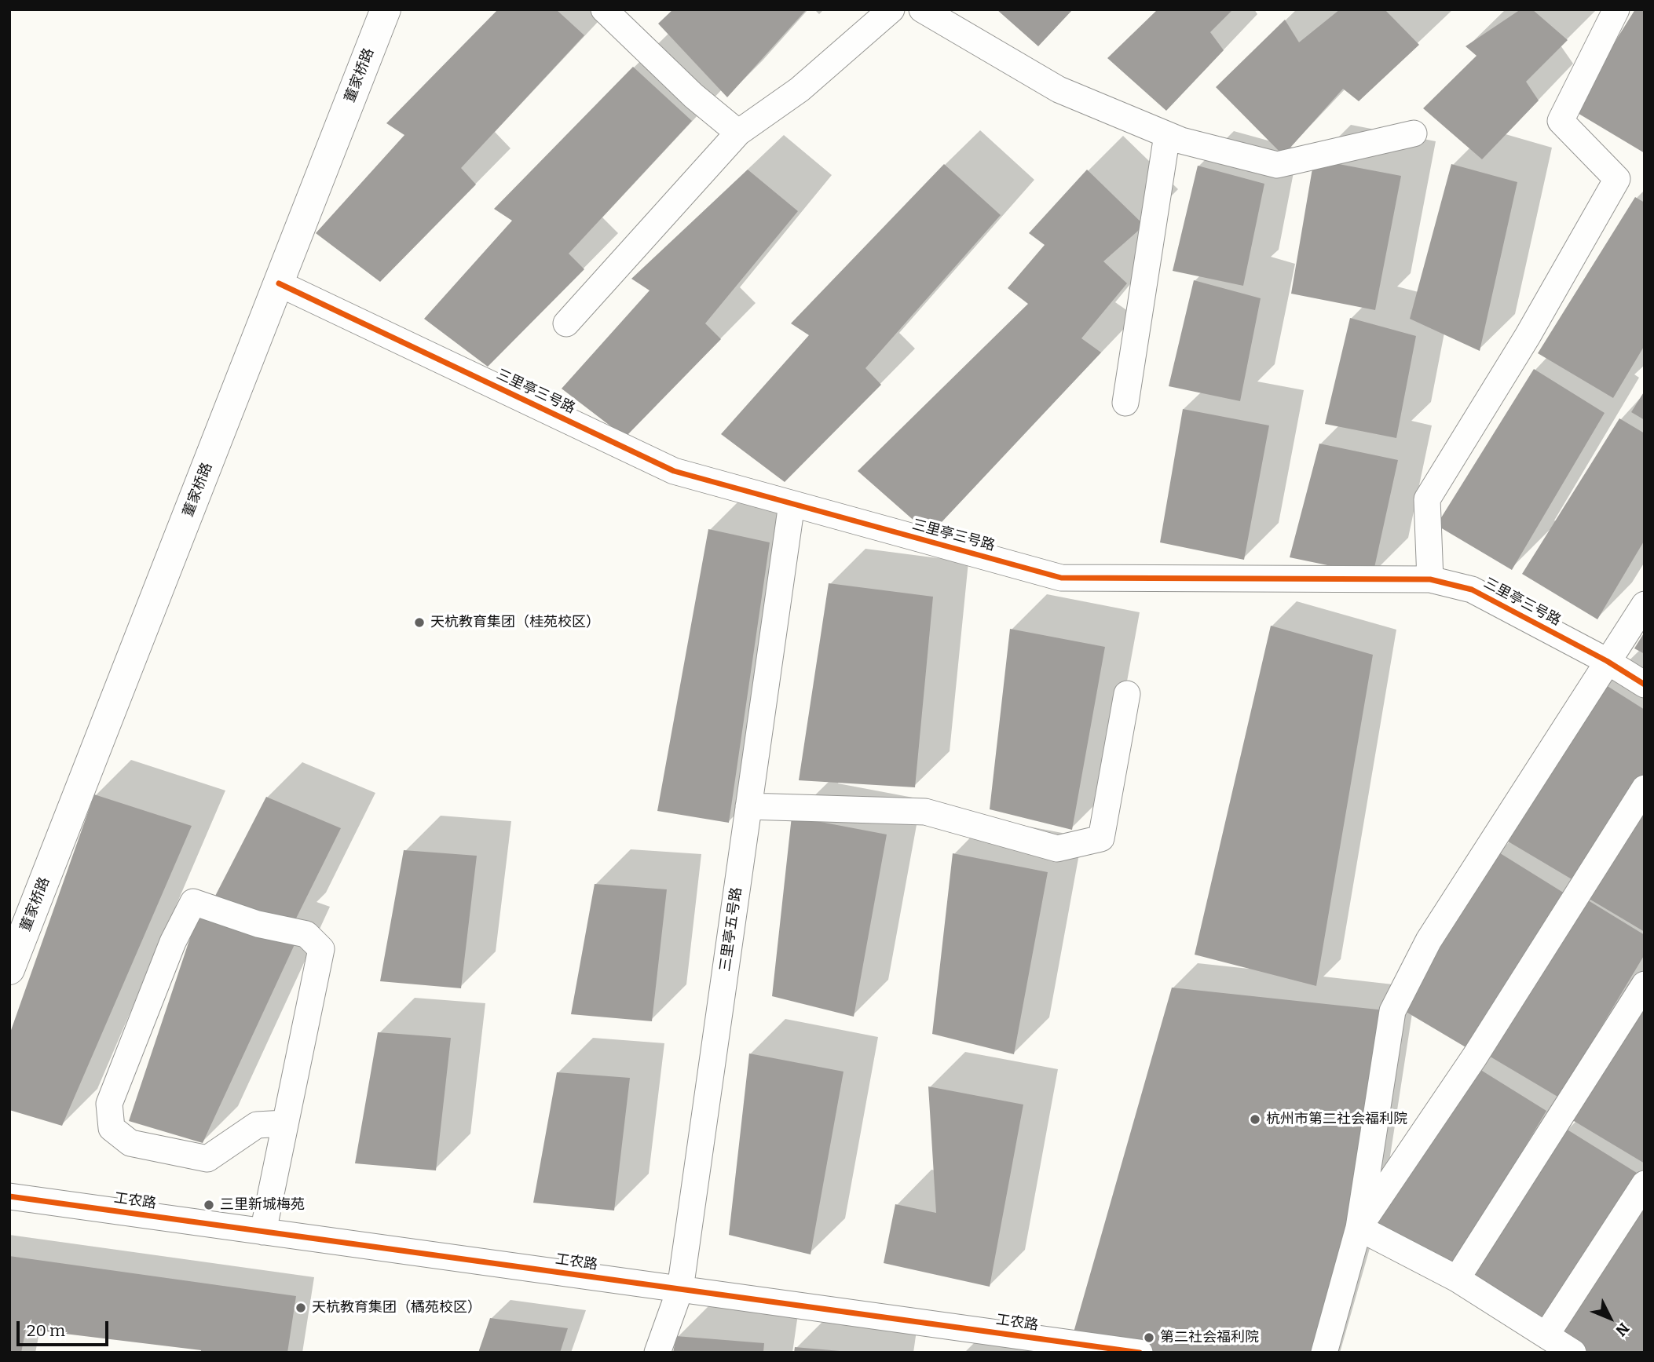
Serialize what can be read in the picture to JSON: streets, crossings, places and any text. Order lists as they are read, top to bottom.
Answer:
{
  "streets": {
    "street": [
      "董家桥路",
      "三里亭三号路",
      "三里亭五号路",
      "工农路"
    ]
  },
  "crossings": [
    ["董家桥路", "三里亭三号路"],
    ["三里亭三号路", "三里亭五号路"],
    ["三里亭五号路", "工农路"]
  ],
  "places": [
    "天杭教育集团（桂苑校区）",
    "杭州市第二社会福利院",
    "三里新城梅苑",
    "天杭教育集团（橘苑校区）",
    "第二社会福利院"
  ],
  "scale_bar": "20 m",
  "north": "bottom right"
}
